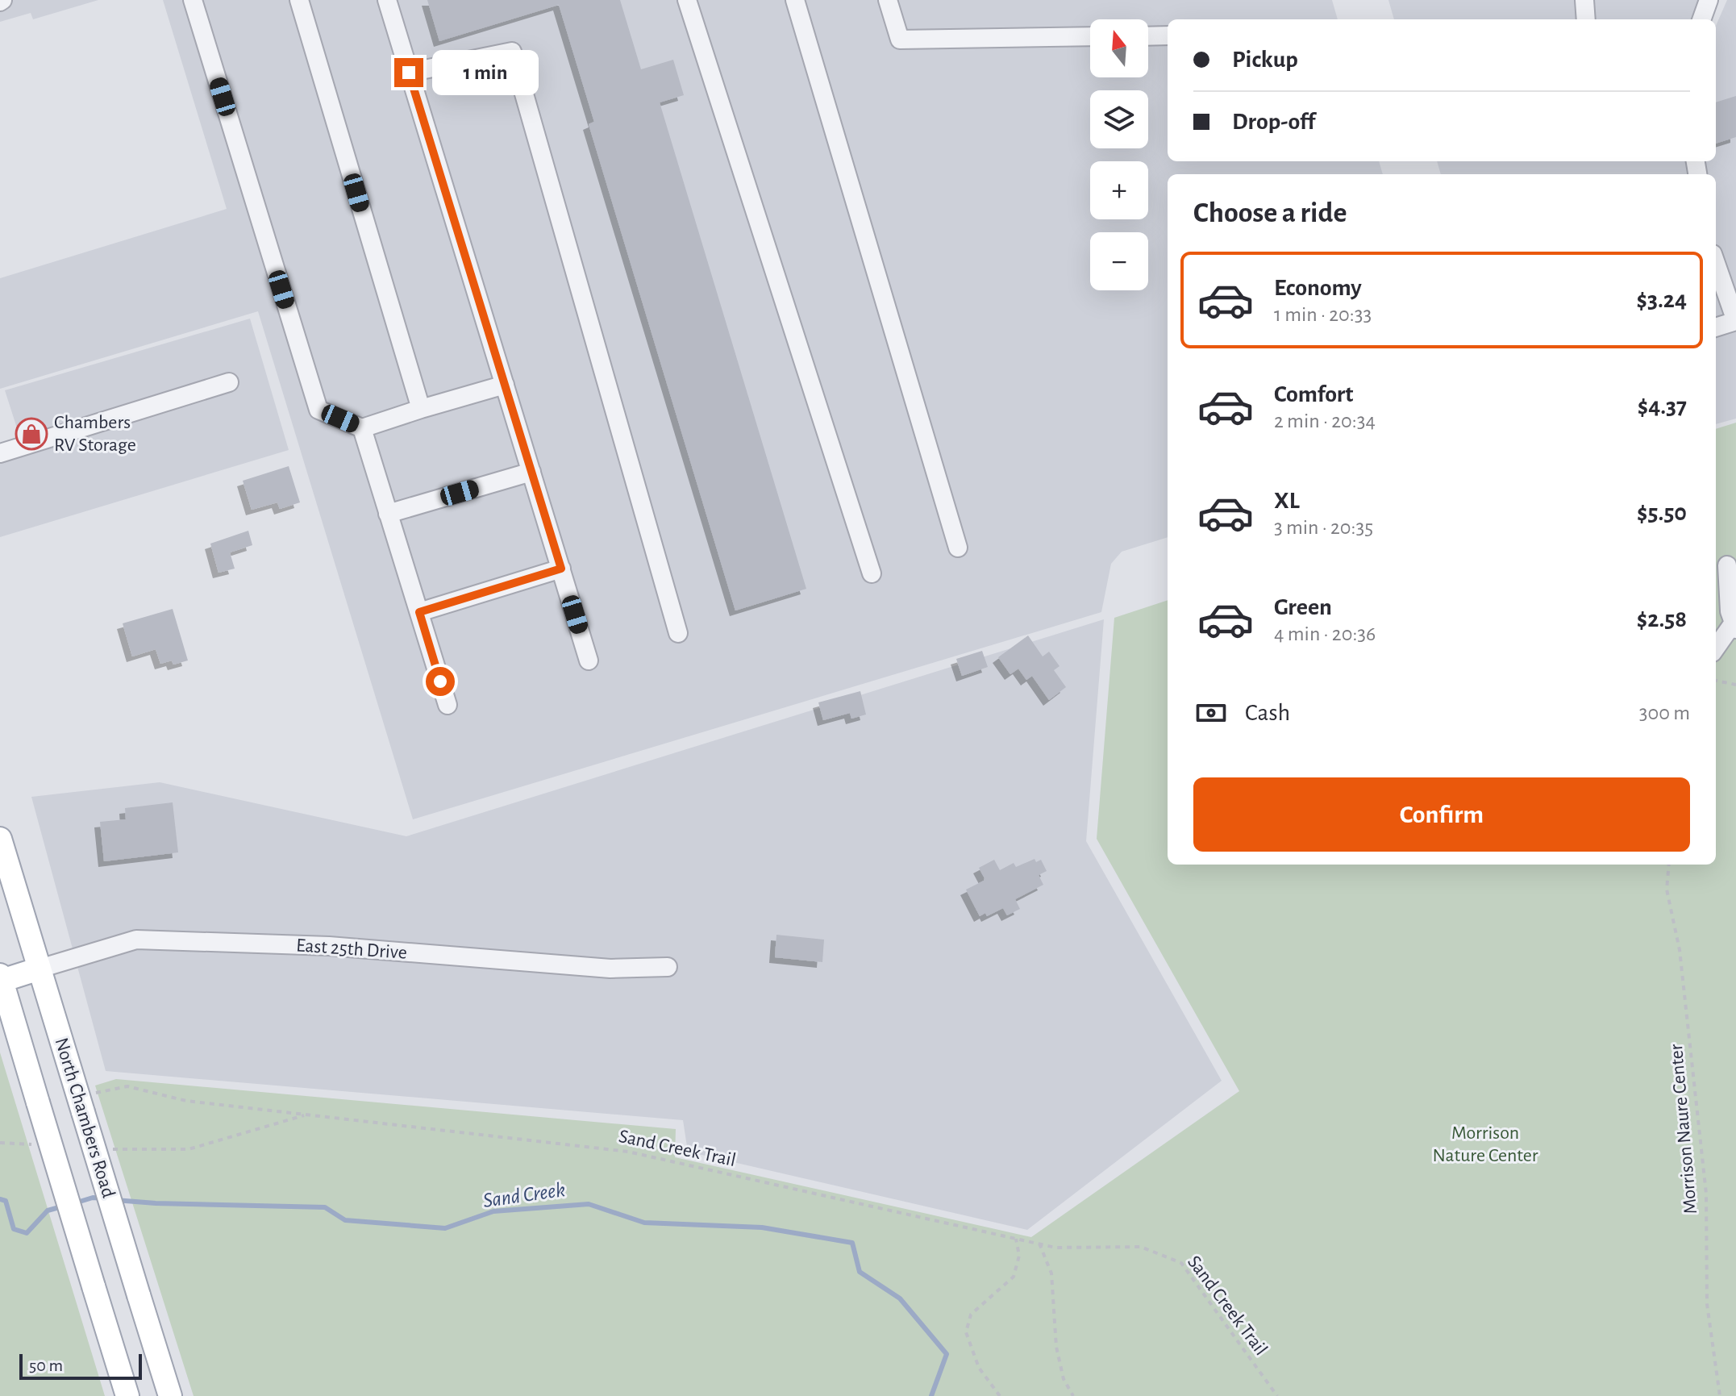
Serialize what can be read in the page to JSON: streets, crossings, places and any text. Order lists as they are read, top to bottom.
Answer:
{
  "streets": {
    "main road": ["North Chambers Road"],
    "lane": ["East 25th Drive"],
    "path": ["Morrison Naure Center", "Sand Creek Trail"]
  },
  "crossings": [
    ["East 25th Drive", "North Chambers Road"]
  ],
  "water": ["Sand Creek"],
  "parks": ["Morrison Nature Center"],
  "places": {
    "shop": ["Chambers RV Storage"]
  },
  "scale_bar": "50 m",
  "north": "top",
  "page": {
    "map_buttons": ["+", "−"],
    "banner": ["Pickup", "Drop-off"],
    "bubble": "1 min",
    "heading": "Choose a ride",
    "list": [
      {
        "name": "Economy",
        "note": "1 min · 20:33",
        "value": "$3.24"
      },
      {
        "name": "Comfort",
        "note": "2 min · 20:34",
        "value": "$4.37"
      },
      {
        "name": "XL",
        "note": "3 min · 20:35",
        "value": "$5.50"
      },
      {
        "name": "Green",
        "note": "4 min · 20:36",
        "value": "$2.58"
      }
    ],
    "pay": ["Cash", "300 m"],
    "buttons": "Confirm",
    "scale": "50 m"
  }
}
